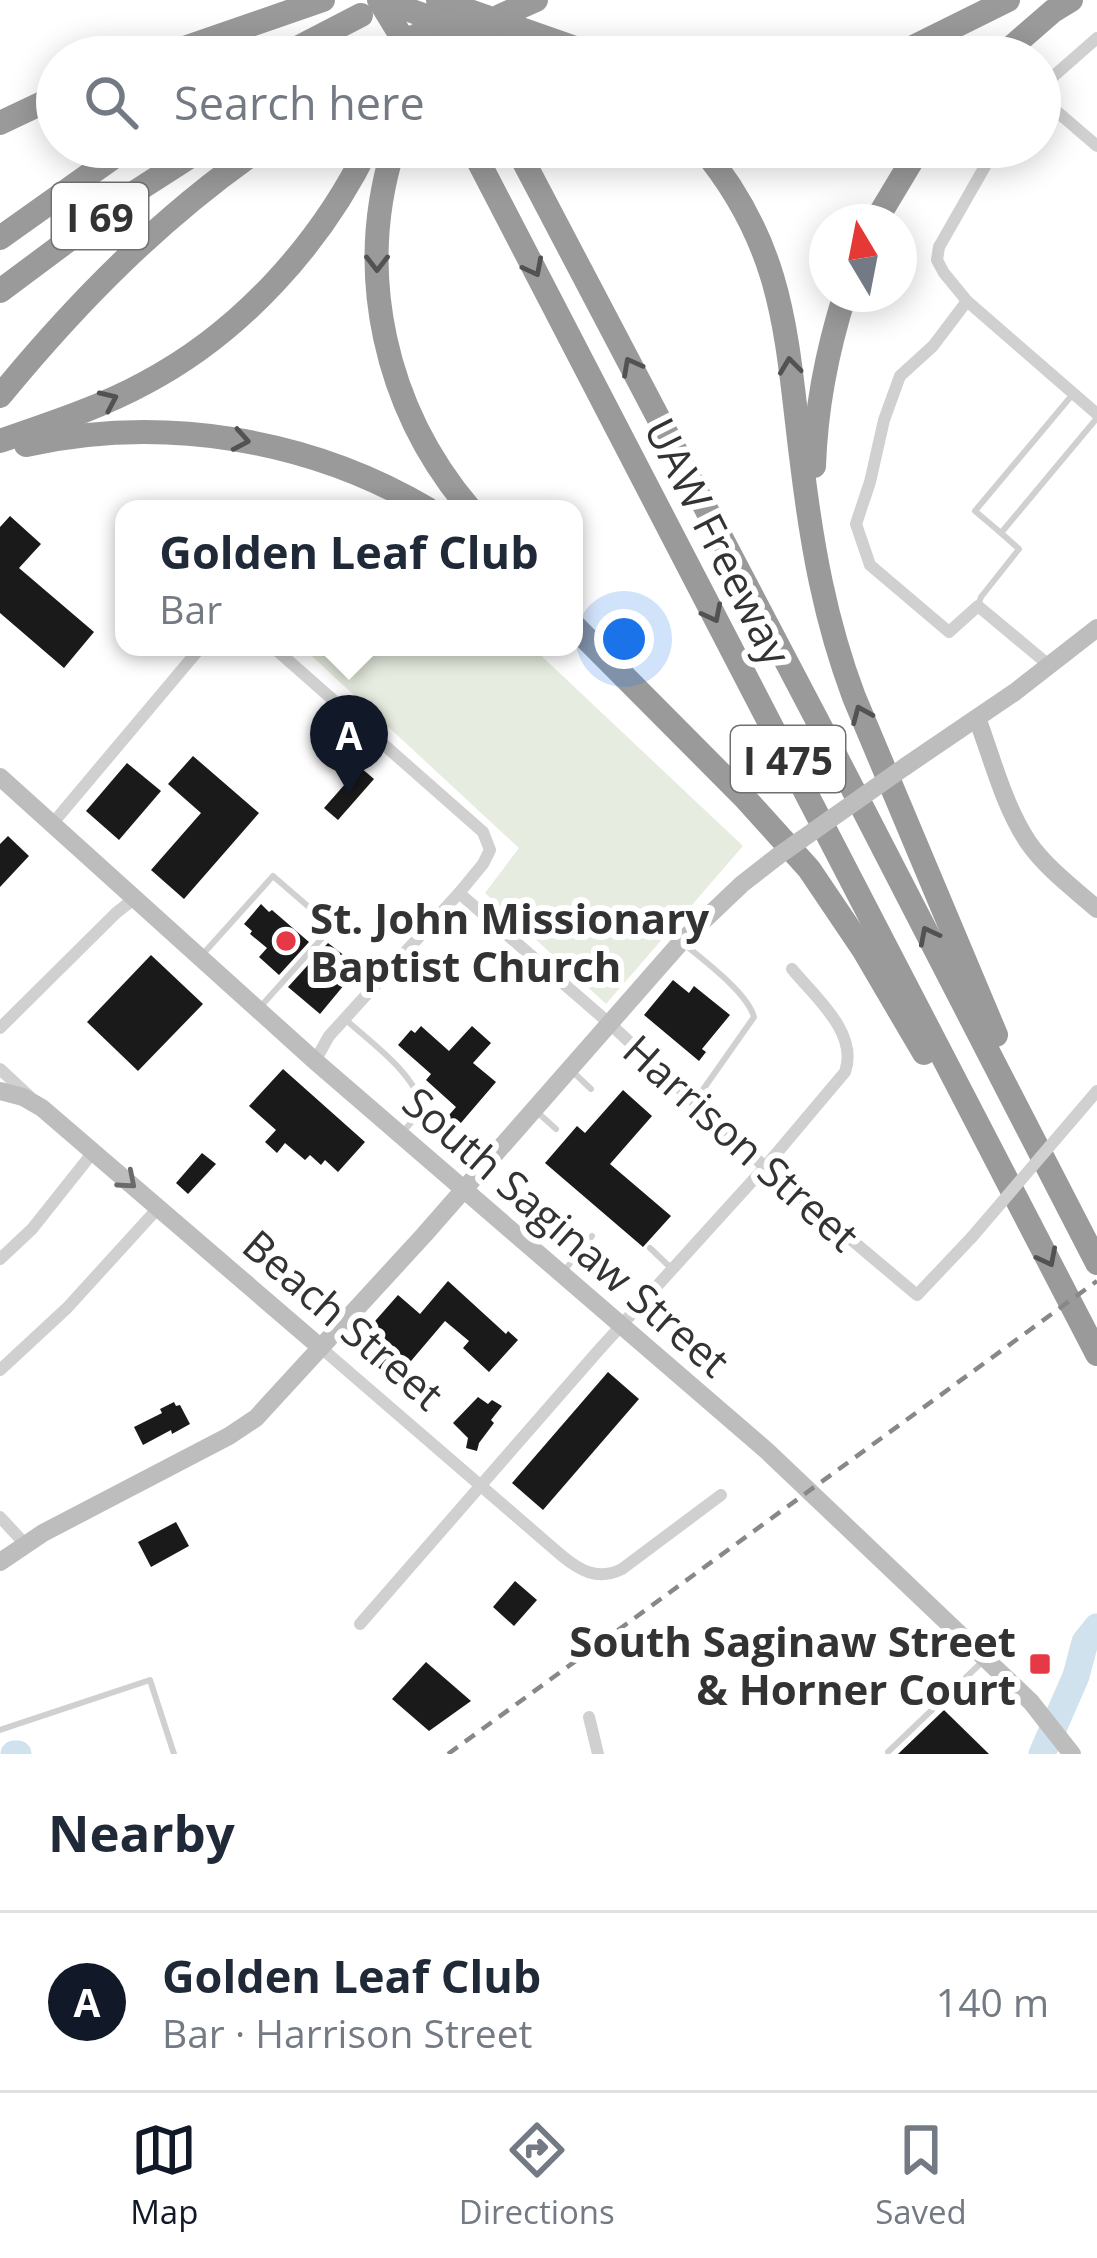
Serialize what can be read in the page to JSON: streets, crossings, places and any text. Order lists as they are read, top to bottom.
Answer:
{
  "streets": {
    "highway": ["I 69", "UAW Freeway", "I 475"],
    "street": ["Harrison Street", "South Saginaw Street", "Beach Street"]
  },
  "places": {
    "other": ["St. John Missionary Baptist Church"],
    "transit": ["South Saginaw Street & Horner Court"]
  },
  "north": "top",
  "page": {
    "search": "Search here",
    "popup": ["Golden Leaf Club", "Bar"],
    "pins": "A",
    "heading": "Nearby",
    "list": [
      {
        "mark": "A",
        "name": "Golden Leaf Club",
        "note": "Bar · Harrison Street",
        "value": "140 m"
      }
    ],
    "nav": ["Map", "Directions", "Saved"]
  }
}
